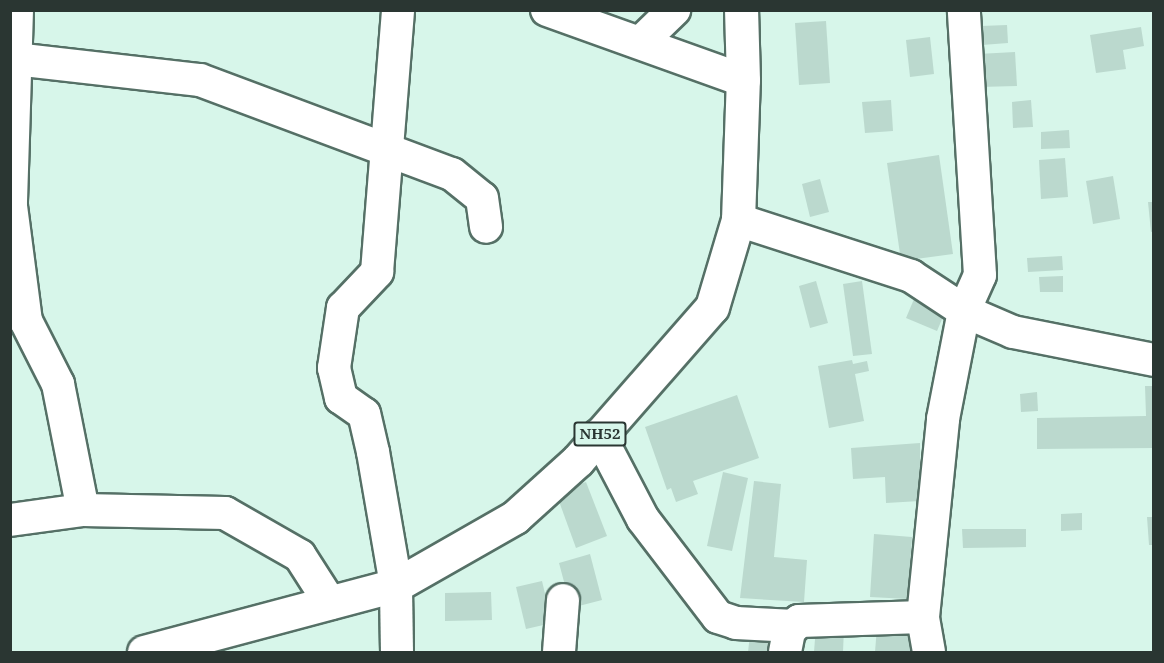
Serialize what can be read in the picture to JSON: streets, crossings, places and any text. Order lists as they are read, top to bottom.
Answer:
{
  "streets": {
    "highway": ["NH52"]
  }
}
